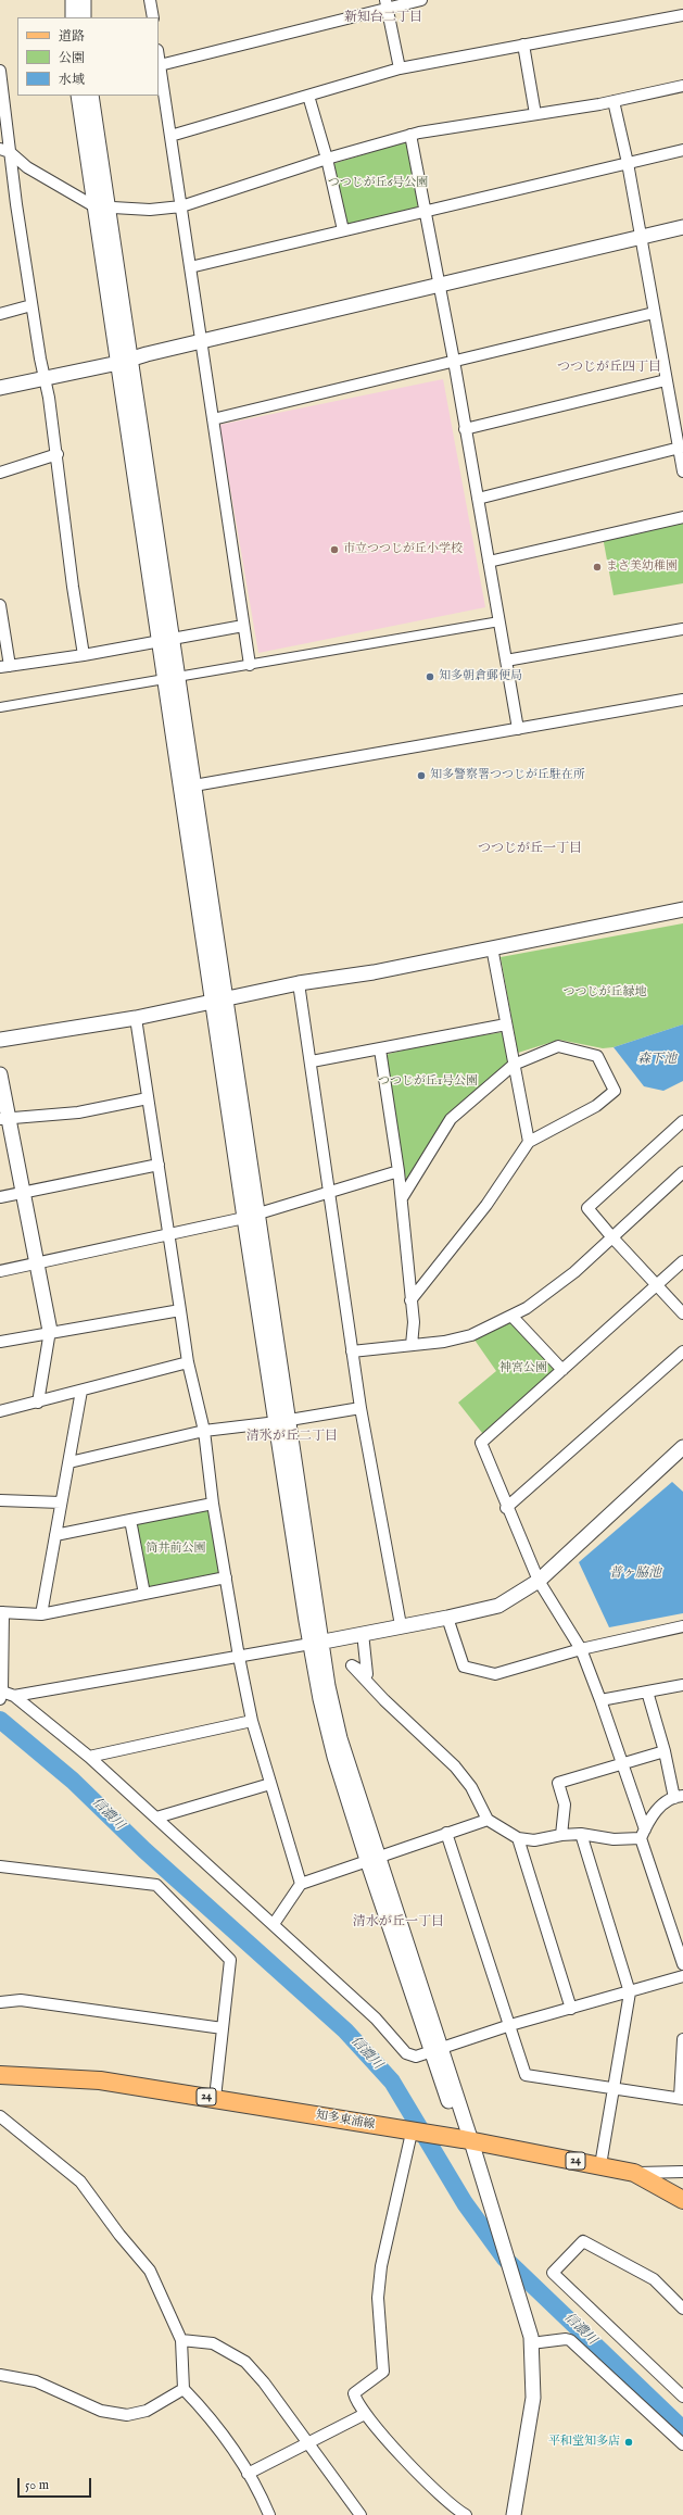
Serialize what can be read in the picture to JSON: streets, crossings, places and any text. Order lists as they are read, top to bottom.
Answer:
{
  "streets": {
    "main road": ["24", "知多東浦線"]
  },
  "districts": [
    "新知台二丁目",
    "つつじが丘四丁目",
    "つつじが丘一丁目",
    "清水が丘二丁目",
    "清水が丘一丁目"
  ],
  "water": ["森下池", "普ヶ脇池", "信濃川"],
  "parks": [
    "つつじが丘6号公園",
    "つつじが丘緑地",
    "つつじが丘1号公園",
    "神宮公園",
    "筒井前公園"
  ],
  "places": [
    "市立つつじが丘小学校",
    "まさ美幼稚園",
    "知多朝倉郵便局",
    "知多警察署つつじが丘駐在所",
    "平和堂知多店"
  ],
  "legend": ["道路", "公園", "水域"],
  "scale_bar": "50 m"
}
